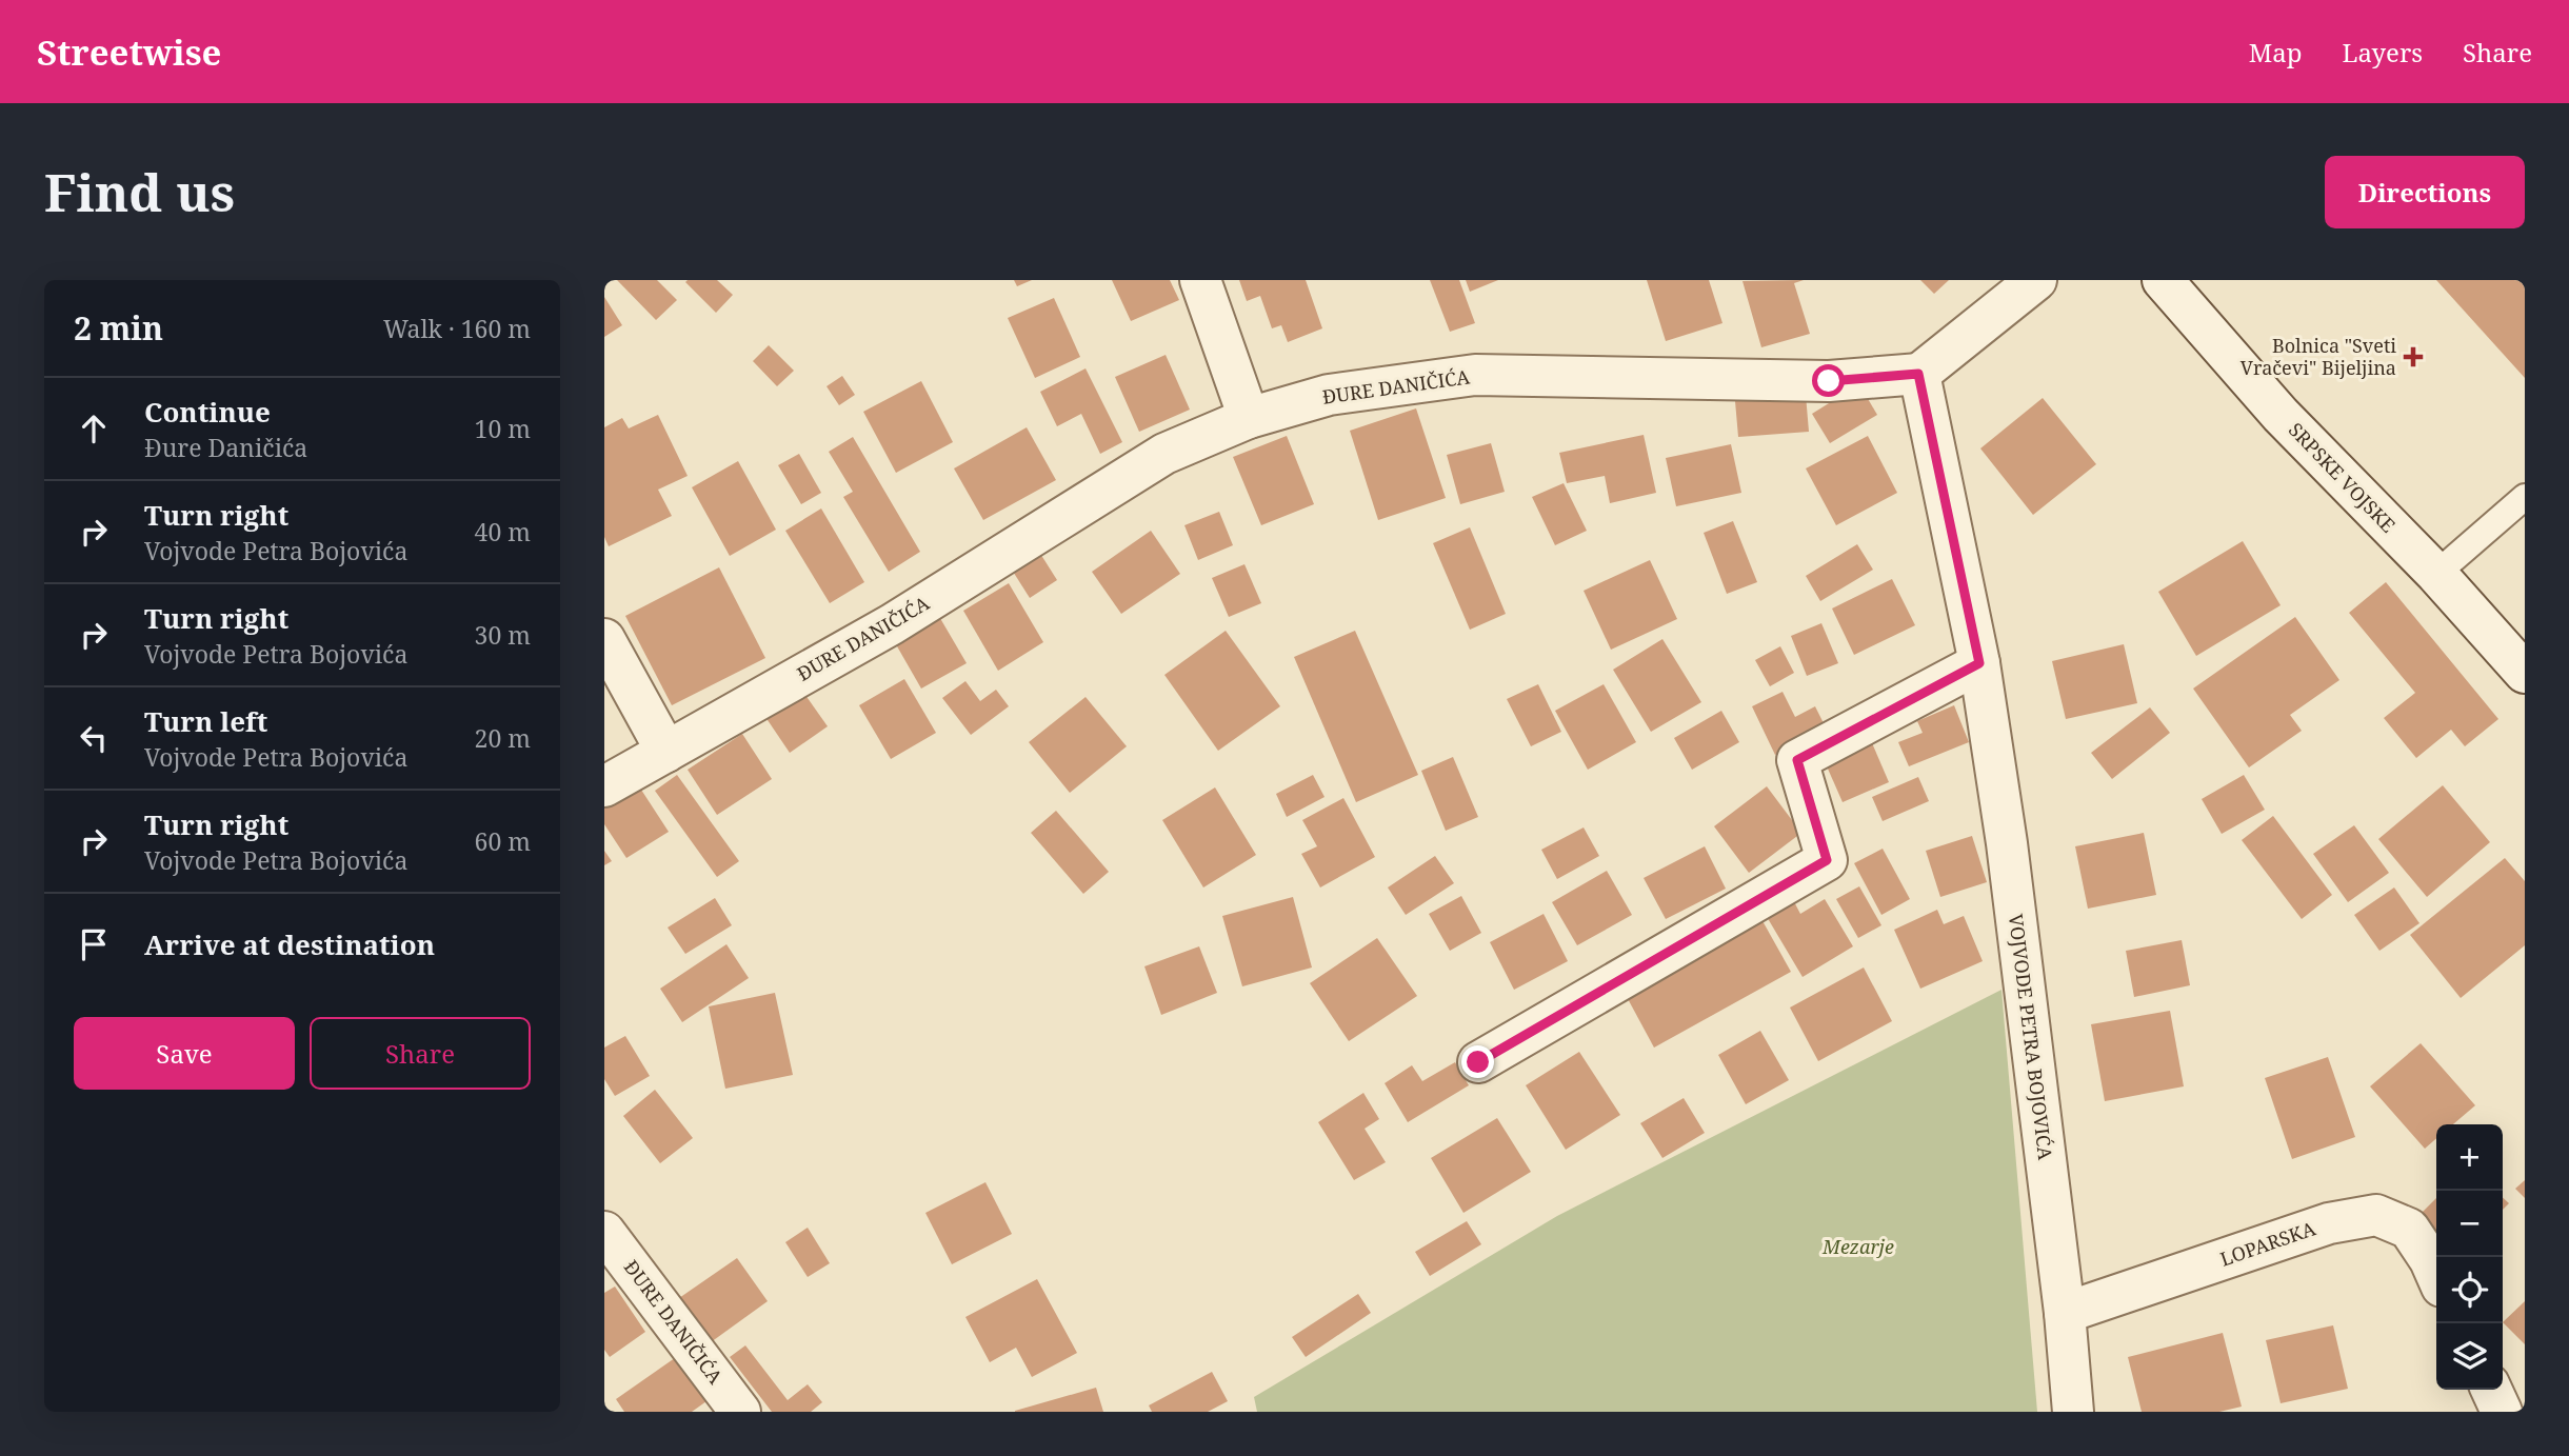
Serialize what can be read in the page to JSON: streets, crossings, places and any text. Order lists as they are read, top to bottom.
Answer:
{
  "streets": {
    "street": [
      "ĐURE DANIČIĆA",
      "SRPSKE VOJSKE",
      "VOJVODE PETRA BOJOVIĆA",
      "LOPARSKA"
    ]
  },
  "crossings": [
    ["ĐURE DANIČIĆA", "VOJVODE PETRA BOJOVIĆA"],
    ["VOJVODE PETRA BOJOVIĆA", "LOPARSKA"]
  ],
  "parks": ["Mezarje"],
  "places": {
    "health": ["Bolnica \"Sveti Vračevi\" Bijeljina"]
  },
  "page": {
    "header": "Streetwise",
    "nav": ["Map", "Layers", "Share"],
    "buttons": [
      "Directions",
      ["Save", "Share"]
    ],
    "title": "Find us",
    "heading": ["2 min", "Walk · 160 m"],
    "list": [
      ["Continue", "Đure Daničića", "10 m"],
      ["Turn right", "Vojvode Petra Bojovića", "40 m"],
      ["Turn right", "Vojvode Petra Bojovića", "30 m"],
      ["Turn left", "Vojvode Petra Bojovića", "20 m"],
      ["Turn right", "Vojvode Petra Bojovića", "60 m"],
      "Arrive at destination"
    ],
    "map_buttons": ["+", "−"]
  }
}
